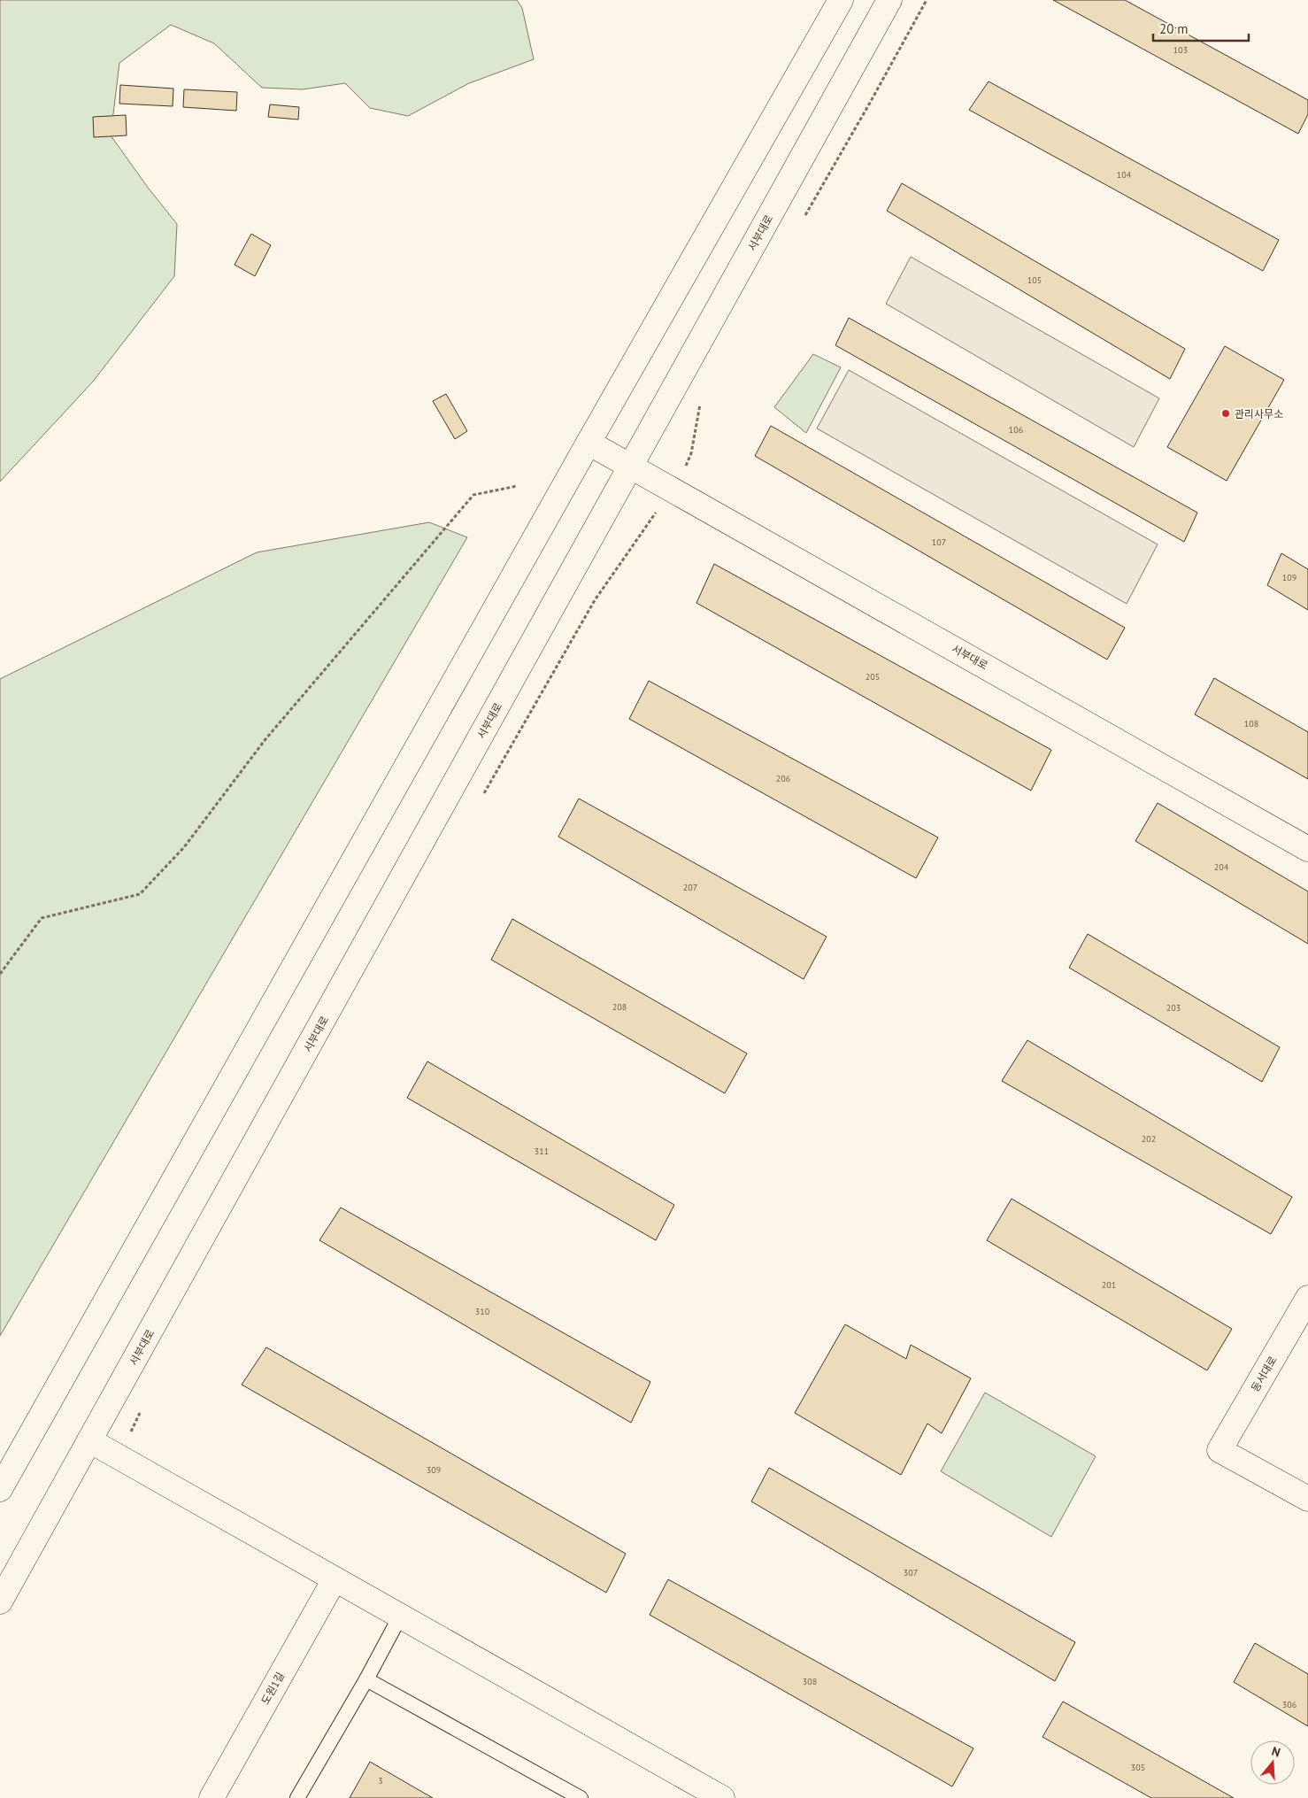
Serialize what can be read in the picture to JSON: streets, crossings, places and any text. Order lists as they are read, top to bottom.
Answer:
{
  "streets": {
    "main road": ["서부대로", "동서대로", "도원1길"]
  },
  "places": ["관리사무소"],
  "house_numbers": [
    "103",
    "104",
    "105",
    "106",
    "107",
    "109",
    "205",
    "108",
    "206",
    "204",
    "207",
    "208",
    "203",
    "202",
    "311",
    "201",
    "310",
    "309",
    "307",
    "308",
    "306",
    "305",
    "3"
  ],
  "scale_bar": "20 m",
  "north": "top"
}
